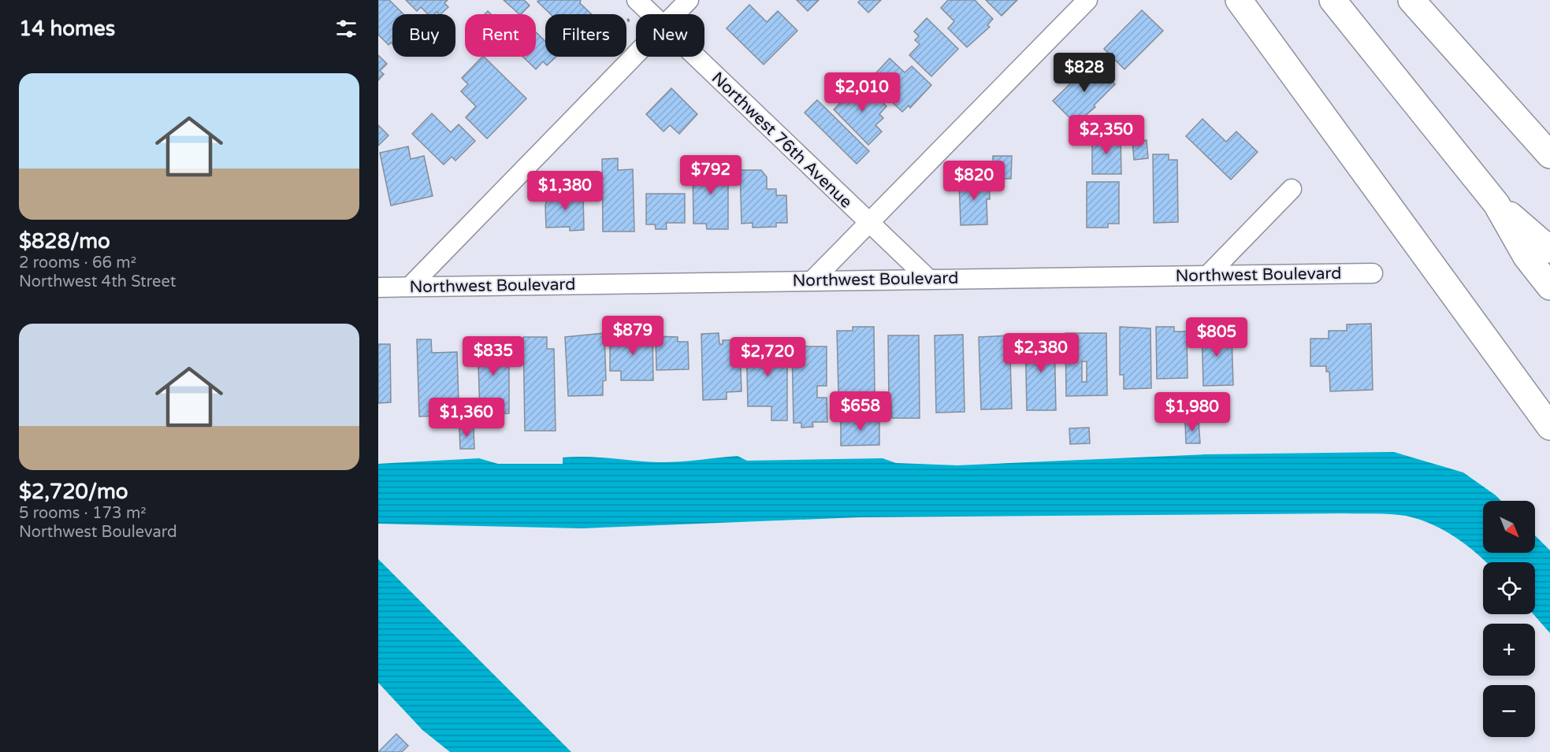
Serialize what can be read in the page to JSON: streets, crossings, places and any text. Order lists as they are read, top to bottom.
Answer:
{
  "streets": {
    "street": ["Northwest 76th Avenue", "Northwest Boulevard"]
  },
  "crossings": [
    ["Northwest 76th Avenue", "Northwest Boulevard"]
  ],
  "north": "bottom right",
  "page": {
    "heading": "14 homes",
    "chip": [
      "Buy",
      "Rent",
      "Filters",
      "New"
    ],
    "price": [
      "$828",
      "$2,010",
      "$2,350",
      "$792",
      "$820",
      "$1,380",
      "$879",
      "$805",
      "$2,380",
      "$835",
      "$2,720",
      "$658",
      "$1,980",
      "$1,360"
    ],
    "list": [
      {
        "name": "$828/mo",
        "note": "2 rooms · 66 m² · Northwest 4th Street"
      },
      {
        "name": "$2,720/mo",
        "note": "5 rooms · 173 m² · Northwest Boulevard"
      }
    ],
    "map_buttons": ["+", "−"]
  }
}
